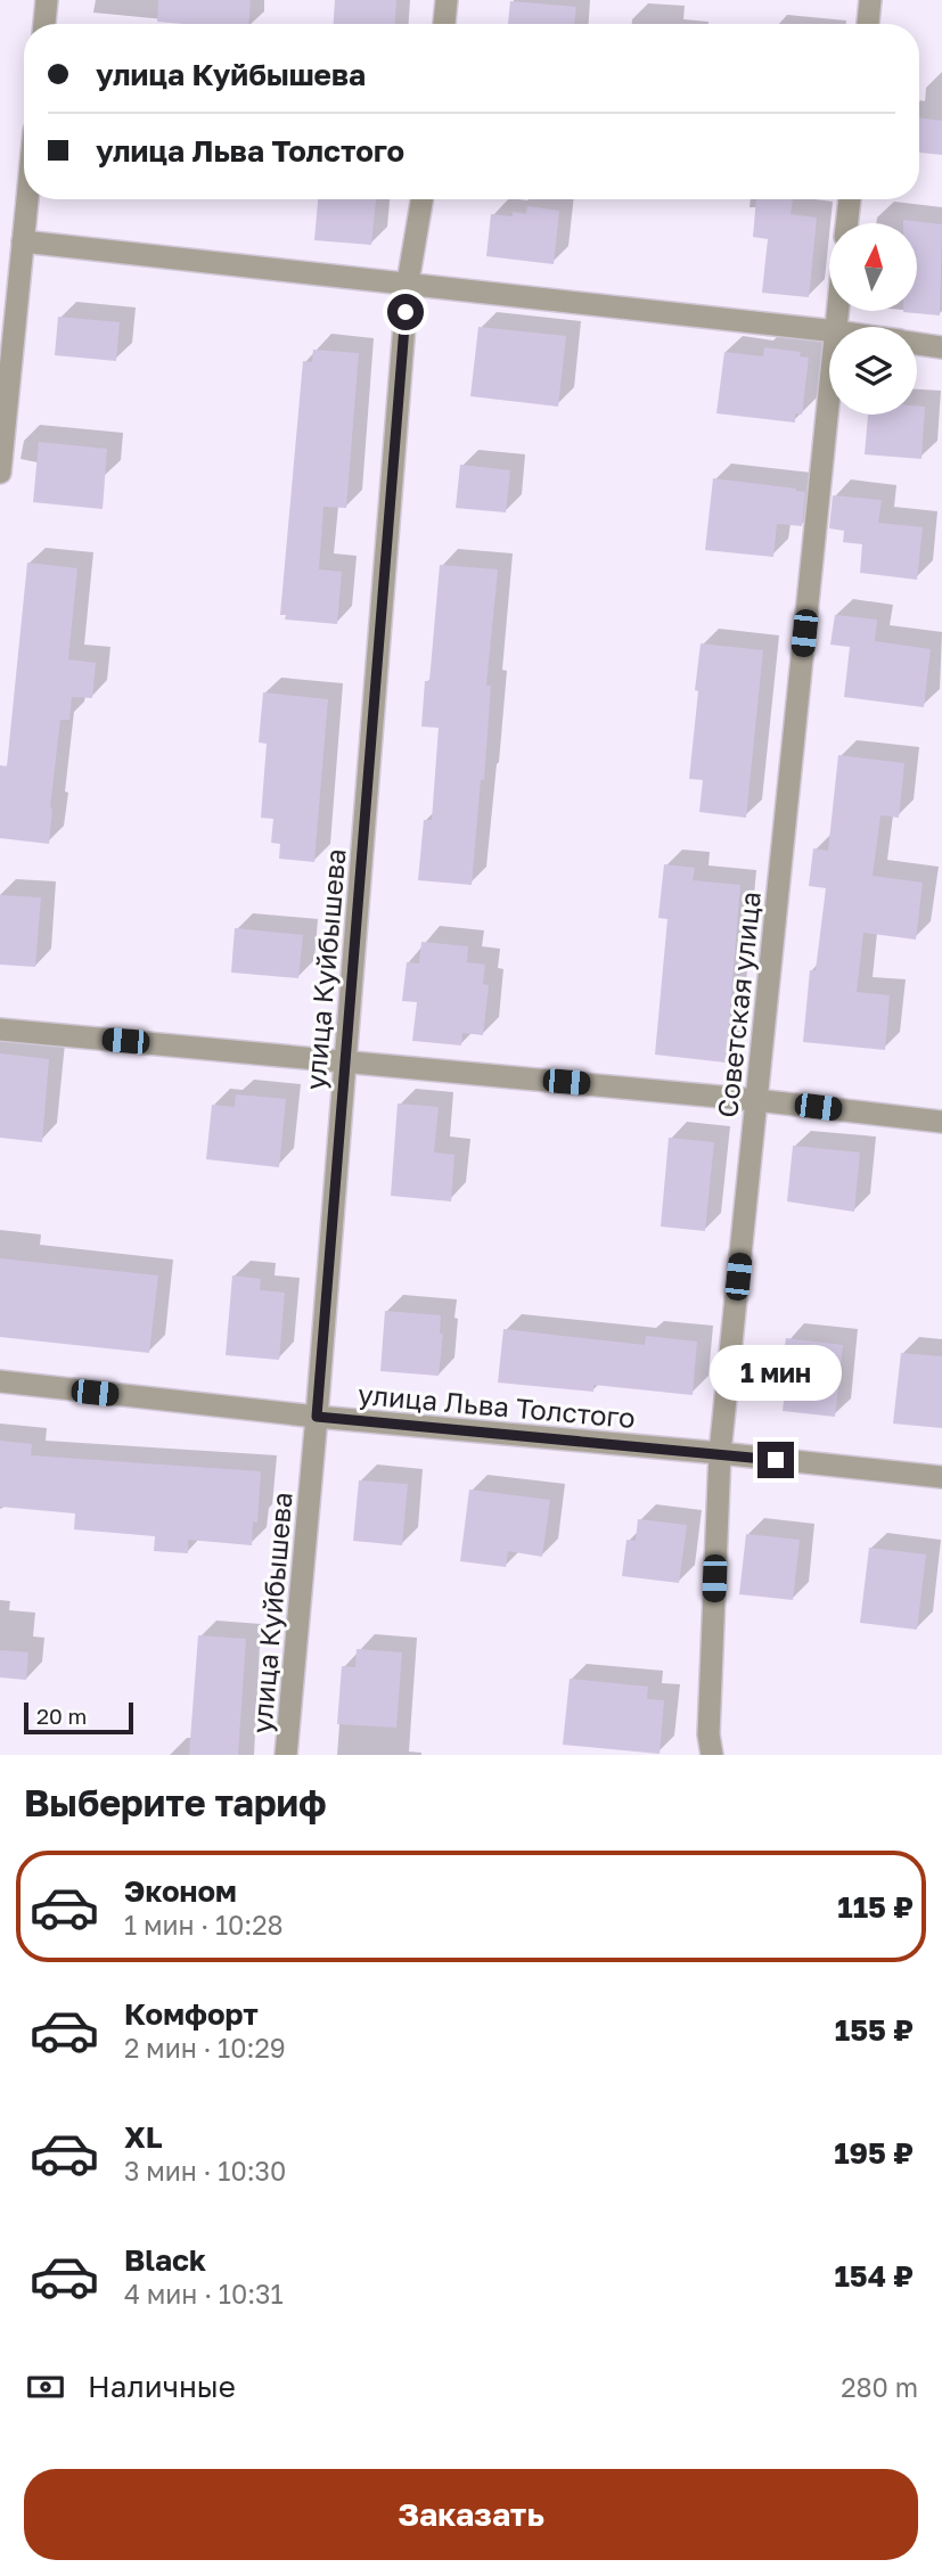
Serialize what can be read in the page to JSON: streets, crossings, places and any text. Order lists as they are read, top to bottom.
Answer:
{
  "streets": {
    "street": ["улица Куйбышева", "Советская улица", "улица Льва Толстого"]
  },
  "crossings": [
    ["улица Куйбышева", "улица Льва Толстого"],
    ["Советская улица", "улица Льва Толстого"]
  ],
  "scale_bar": "20 m",
  "north": "top",
  "page": {
    "banner": ["улица Куйбышева", "улица Льва Толстого"],
    "bubble": "1 мин",
    "scale": "20 m",
    "heading": "Выберите тариф",
    "list": [
      {
        "name": "Эконом",
        "note": "1 мин · 10:28",
        "value": "115 ₽"
      },
      {
        "name": "Комфорт",
        "note": "2 мин · 10:29",
        "value": "155 ₽"
      },
      {
        "name": "XL",
        "note": "3 мин · 10:30",
        "value": "195 ₽"
      },
      {
        "name": "Black",
        "note": "4 мин · 10:31",
        "value": "154 ₽"
      }
    ],
    "pay": ["Наличные", "280 m"],
    "buttons": "Заказать"
  }
}
